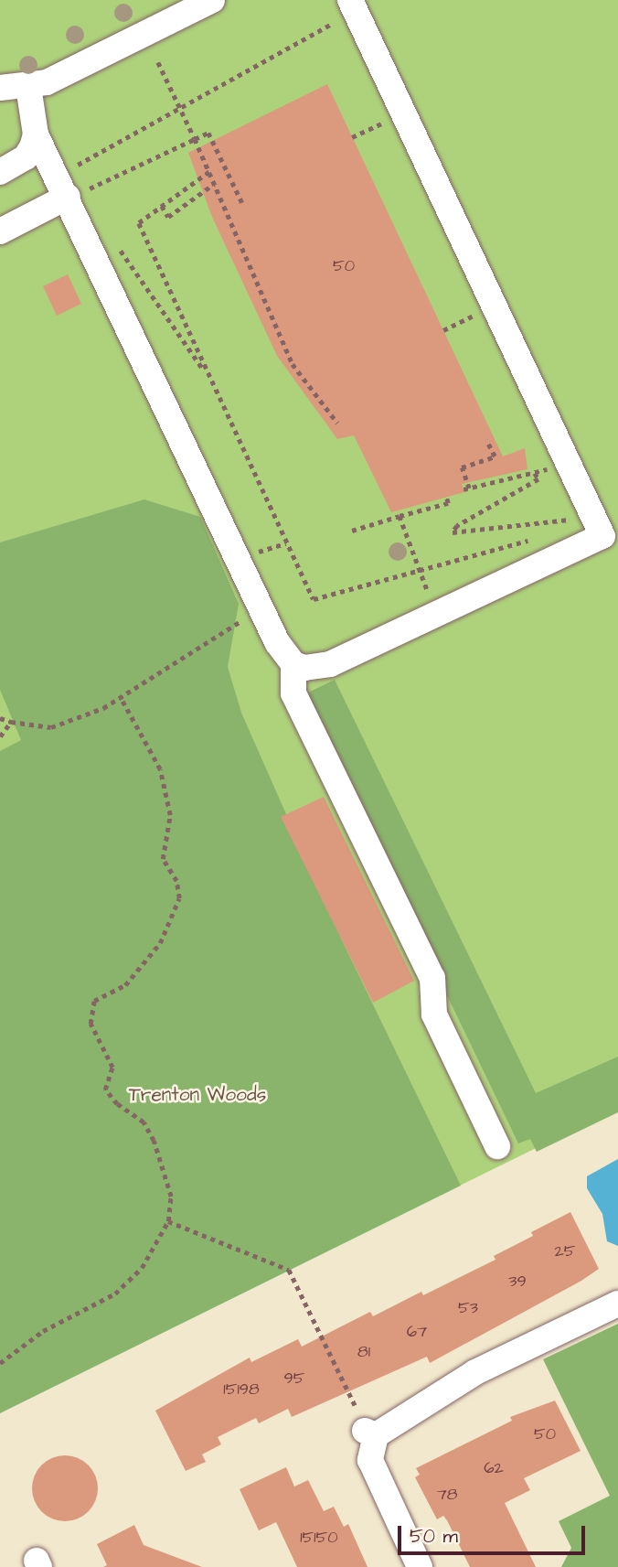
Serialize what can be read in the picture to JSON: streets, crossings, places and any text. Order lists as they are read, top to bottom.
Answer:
{
  "parks": ["Trenton Woods"],
  "house_numbers": [
    "50",
    "25",
    "39",
    "53",
    "67",
    "81",
    "95",
    "15198",
    "50",
    "62",
    "78",
    "15150"
  ],
  "scale_bar": "50 m"
}
